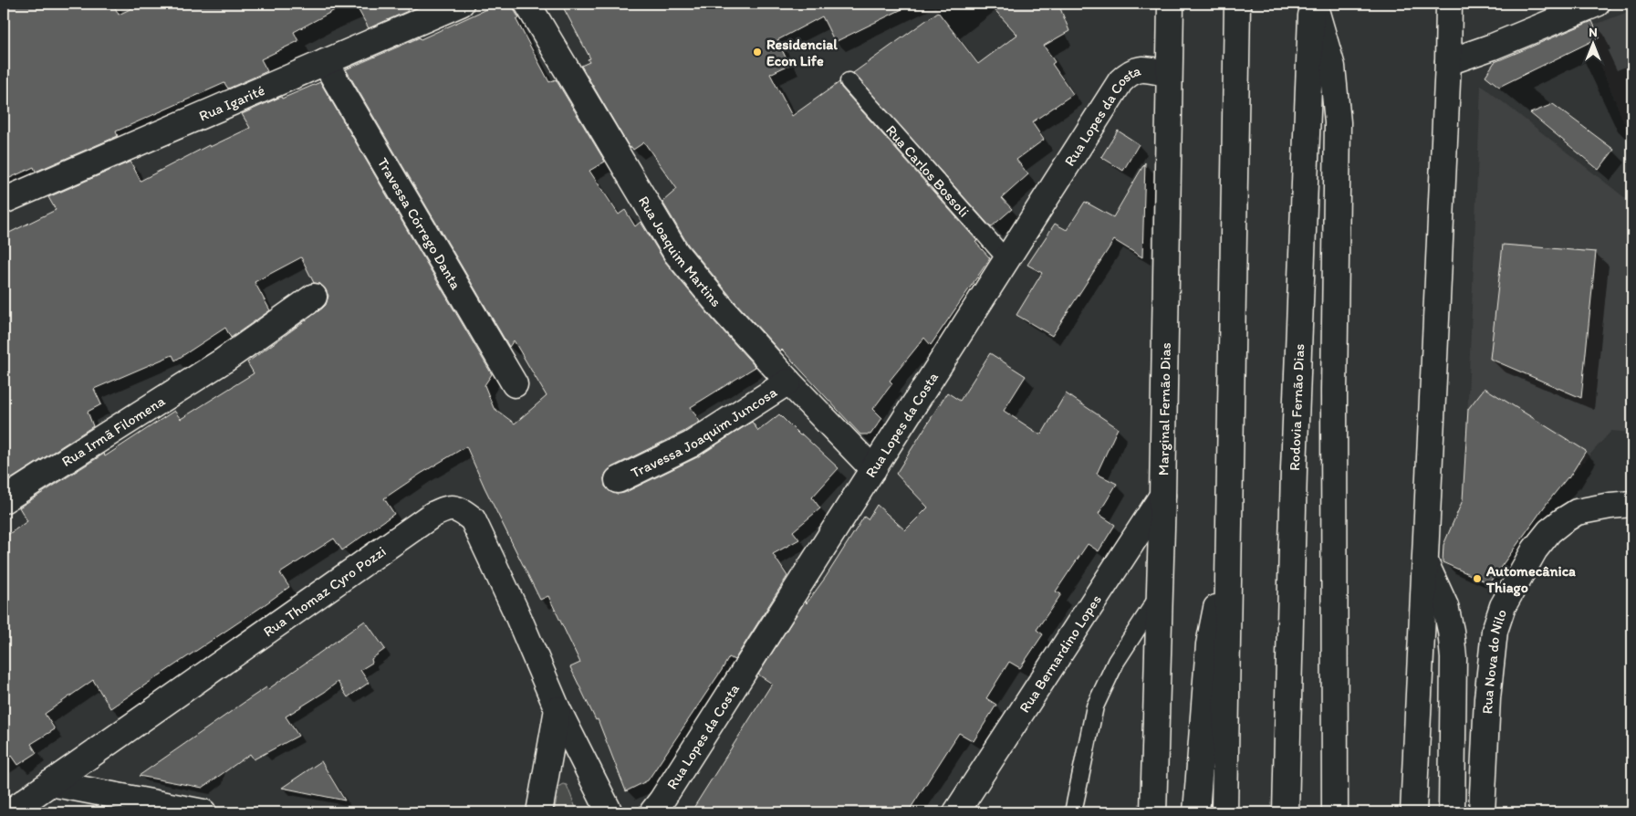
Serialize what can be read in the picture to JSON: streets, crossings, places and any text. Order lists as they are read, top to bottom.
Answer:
{
  "streets": {
    "main road": [
      "Rua Igarité",
      "Rua Lopes da Costa",
      "Travessa Córrego Danta",
      "Rua Joaquim Martins",
      "Marginal Fernão Dias",
      "Rodovia Fernão Dias",
      "Rua Irmã Filomena",
      "Travessa Joaquim Juncosa",
      "Rua Thomaz Cyro Pozzi",
      "Rua Bernardino Lopes",
      "Rua Nova do Nilo"
    ],
    "lane": ["Rua Carlos Bossoli"]
  },
  "crossings": [
    ["Rua Igarité", "Travessa Córrego Danta"],
    ["Rua Lopes da Costa", "Rua Carlos Bossoli"],
    ["Rua Lopes da Costa", "Rua Joaquim Martins"],
    ["Rua Lopes da Costa", "Marginal Fernão Dias"],
    ["Rua Joaquim Martins", "Travessa Joaquim Juncosa"],
    ["Marginal Fernão Dias", "Rua Bernardino Lopes"]
  ],
  "places": ["Residencial Econ Life", "Automecânica Thiago"],
  "north": "top"
}
